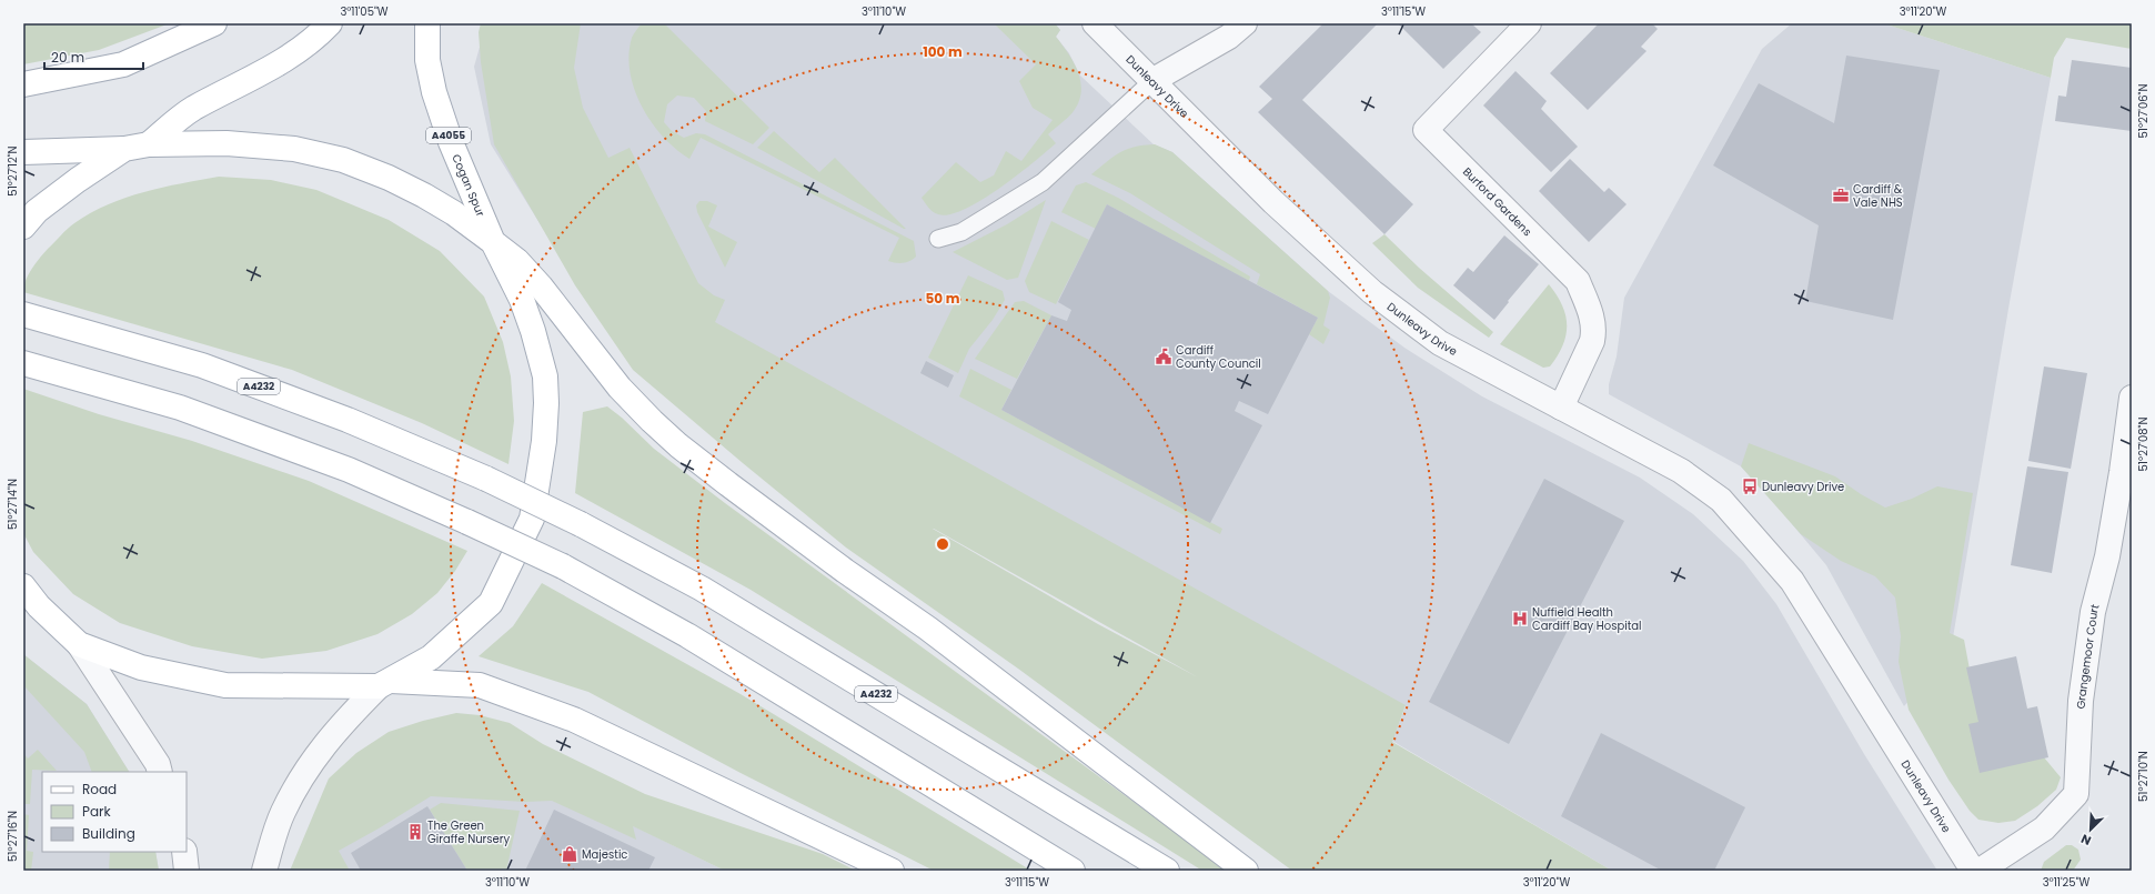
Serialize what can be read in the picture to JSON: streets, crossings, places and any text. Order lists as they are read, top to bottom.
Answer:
{
  "streets": {
    "main road": ["A4055", "Cogan Spur", "A4232"],
    "street": ["Dunleavy Drive", "Burford Gardens", "Grangemoor Court"]
  },
  "crossings": [
    ["Dunleavy Drive", "Burford Gardens"]
  ],
  "places": {
    "office": ["Cardiff & Vale NHS"],
    "public building": ["Cardiff County Council"],
    "bus stop": ["Dunleavy Drive"],
    "hospital": ["Nuffield Health Cardiff Bay Hospital"],
    "building": ["The Green Giraffe Nursery"],
    "shop": ["Majestic"]
  },
  "legend": ["Road", "Park", "Building"],
  "scale_bar": "20 m",
  "north": "bottom left",
  "coordinates": [
    "3°11'05\"W",
    "3°11'10\"W",
    "3°11'15\"W",
    "3°11'20\"W",
    "51°27'06\"N",
    "51°27'12\"N",
    "51°27'08\"N",
    "51°27'14\"N",
    "51°27'10\"N",
    "51°27'16\"N",
    "3°11'25\"W"
  ],
  "rings": ["100 m", "50 m"]
}
